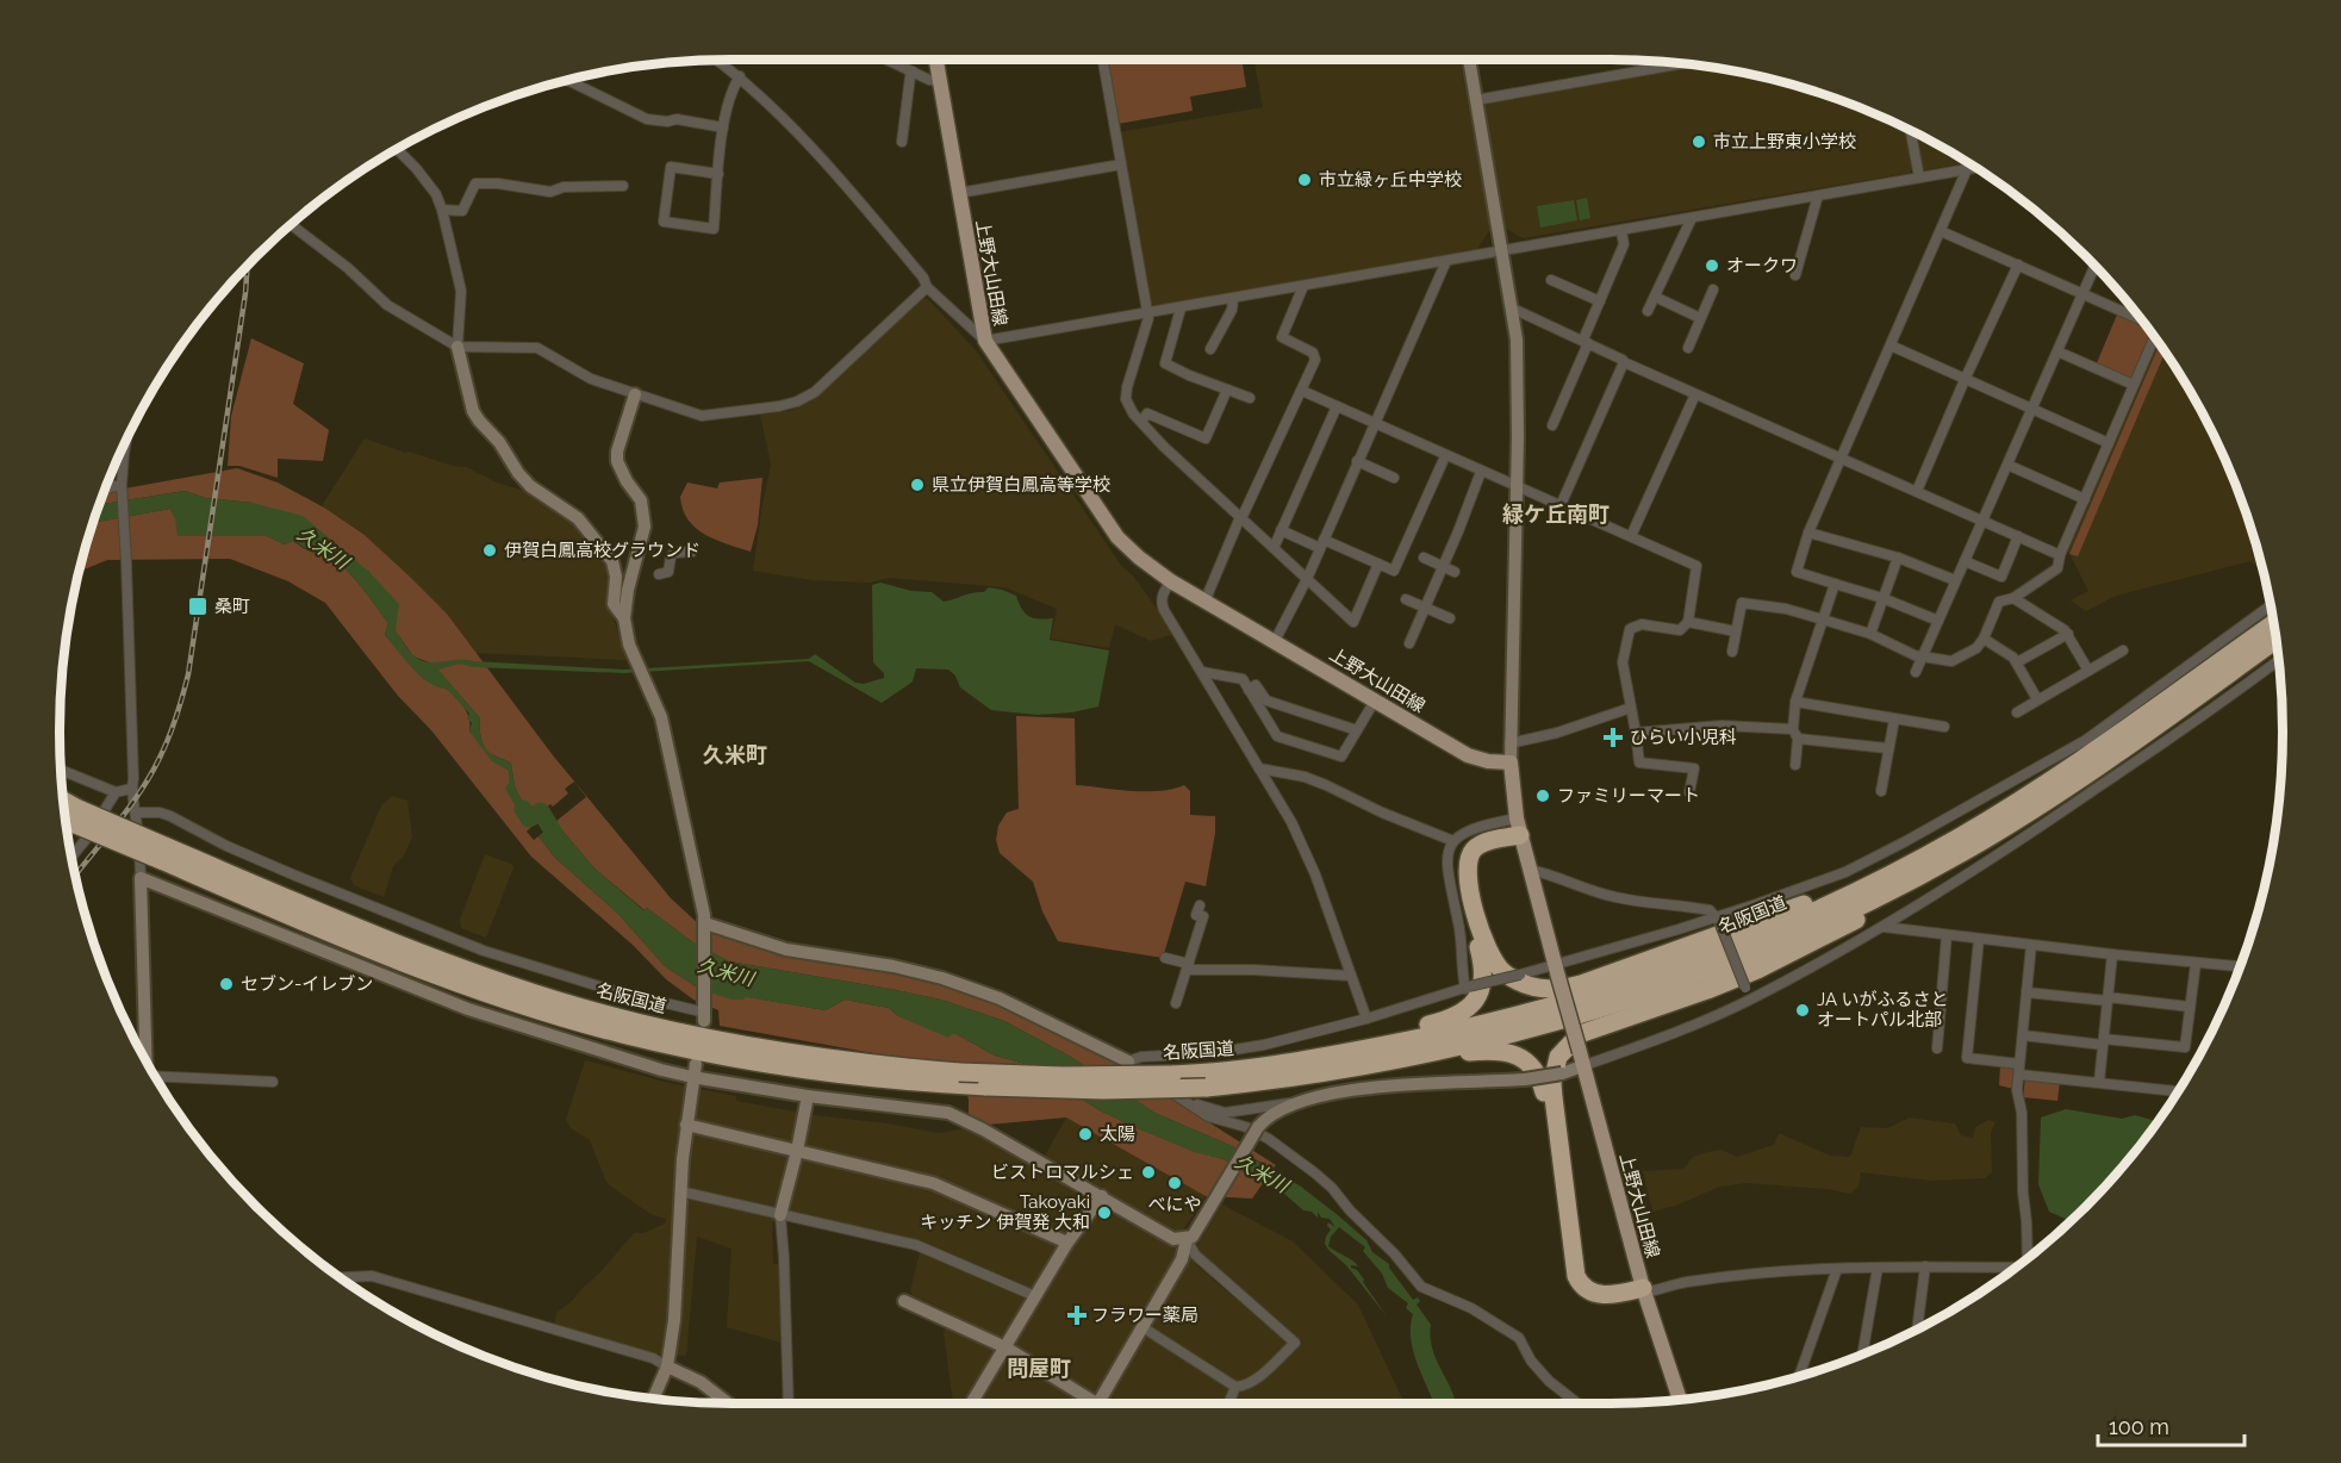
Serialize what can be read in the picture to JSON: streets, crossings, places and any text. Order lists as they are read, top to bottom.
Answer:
{
  "streets": {
    "highway": ["名阪国道"],
    "main road": ["上野大山田線"]
  },
  "districts": ["緑ケ丘南町", "久米町", "問屋町"],
  "water": ["久米川"],
  "places": {
    "other": [
      "市立上野東小学校",
      "市立緑ヶ丘中学校",
      "オークワ",
      "県立伊賀白鳳高等学校",
      "伊賀白鳳高校グラウンド",
      "ファミリーマート",
      "セブン-イレブン",
      "JA いがふるさと オートパル北部",
      "太陽",
      "ビストロマルシェ",
      "べにや",
      "Takoyaki キッチン 伊賀発 大和"
    ],
    "transit": ["桑町"],
    "health": ["ひらい小児科", "フラワー薬局"]
  },
  "scale_bar": "100 m"
}
